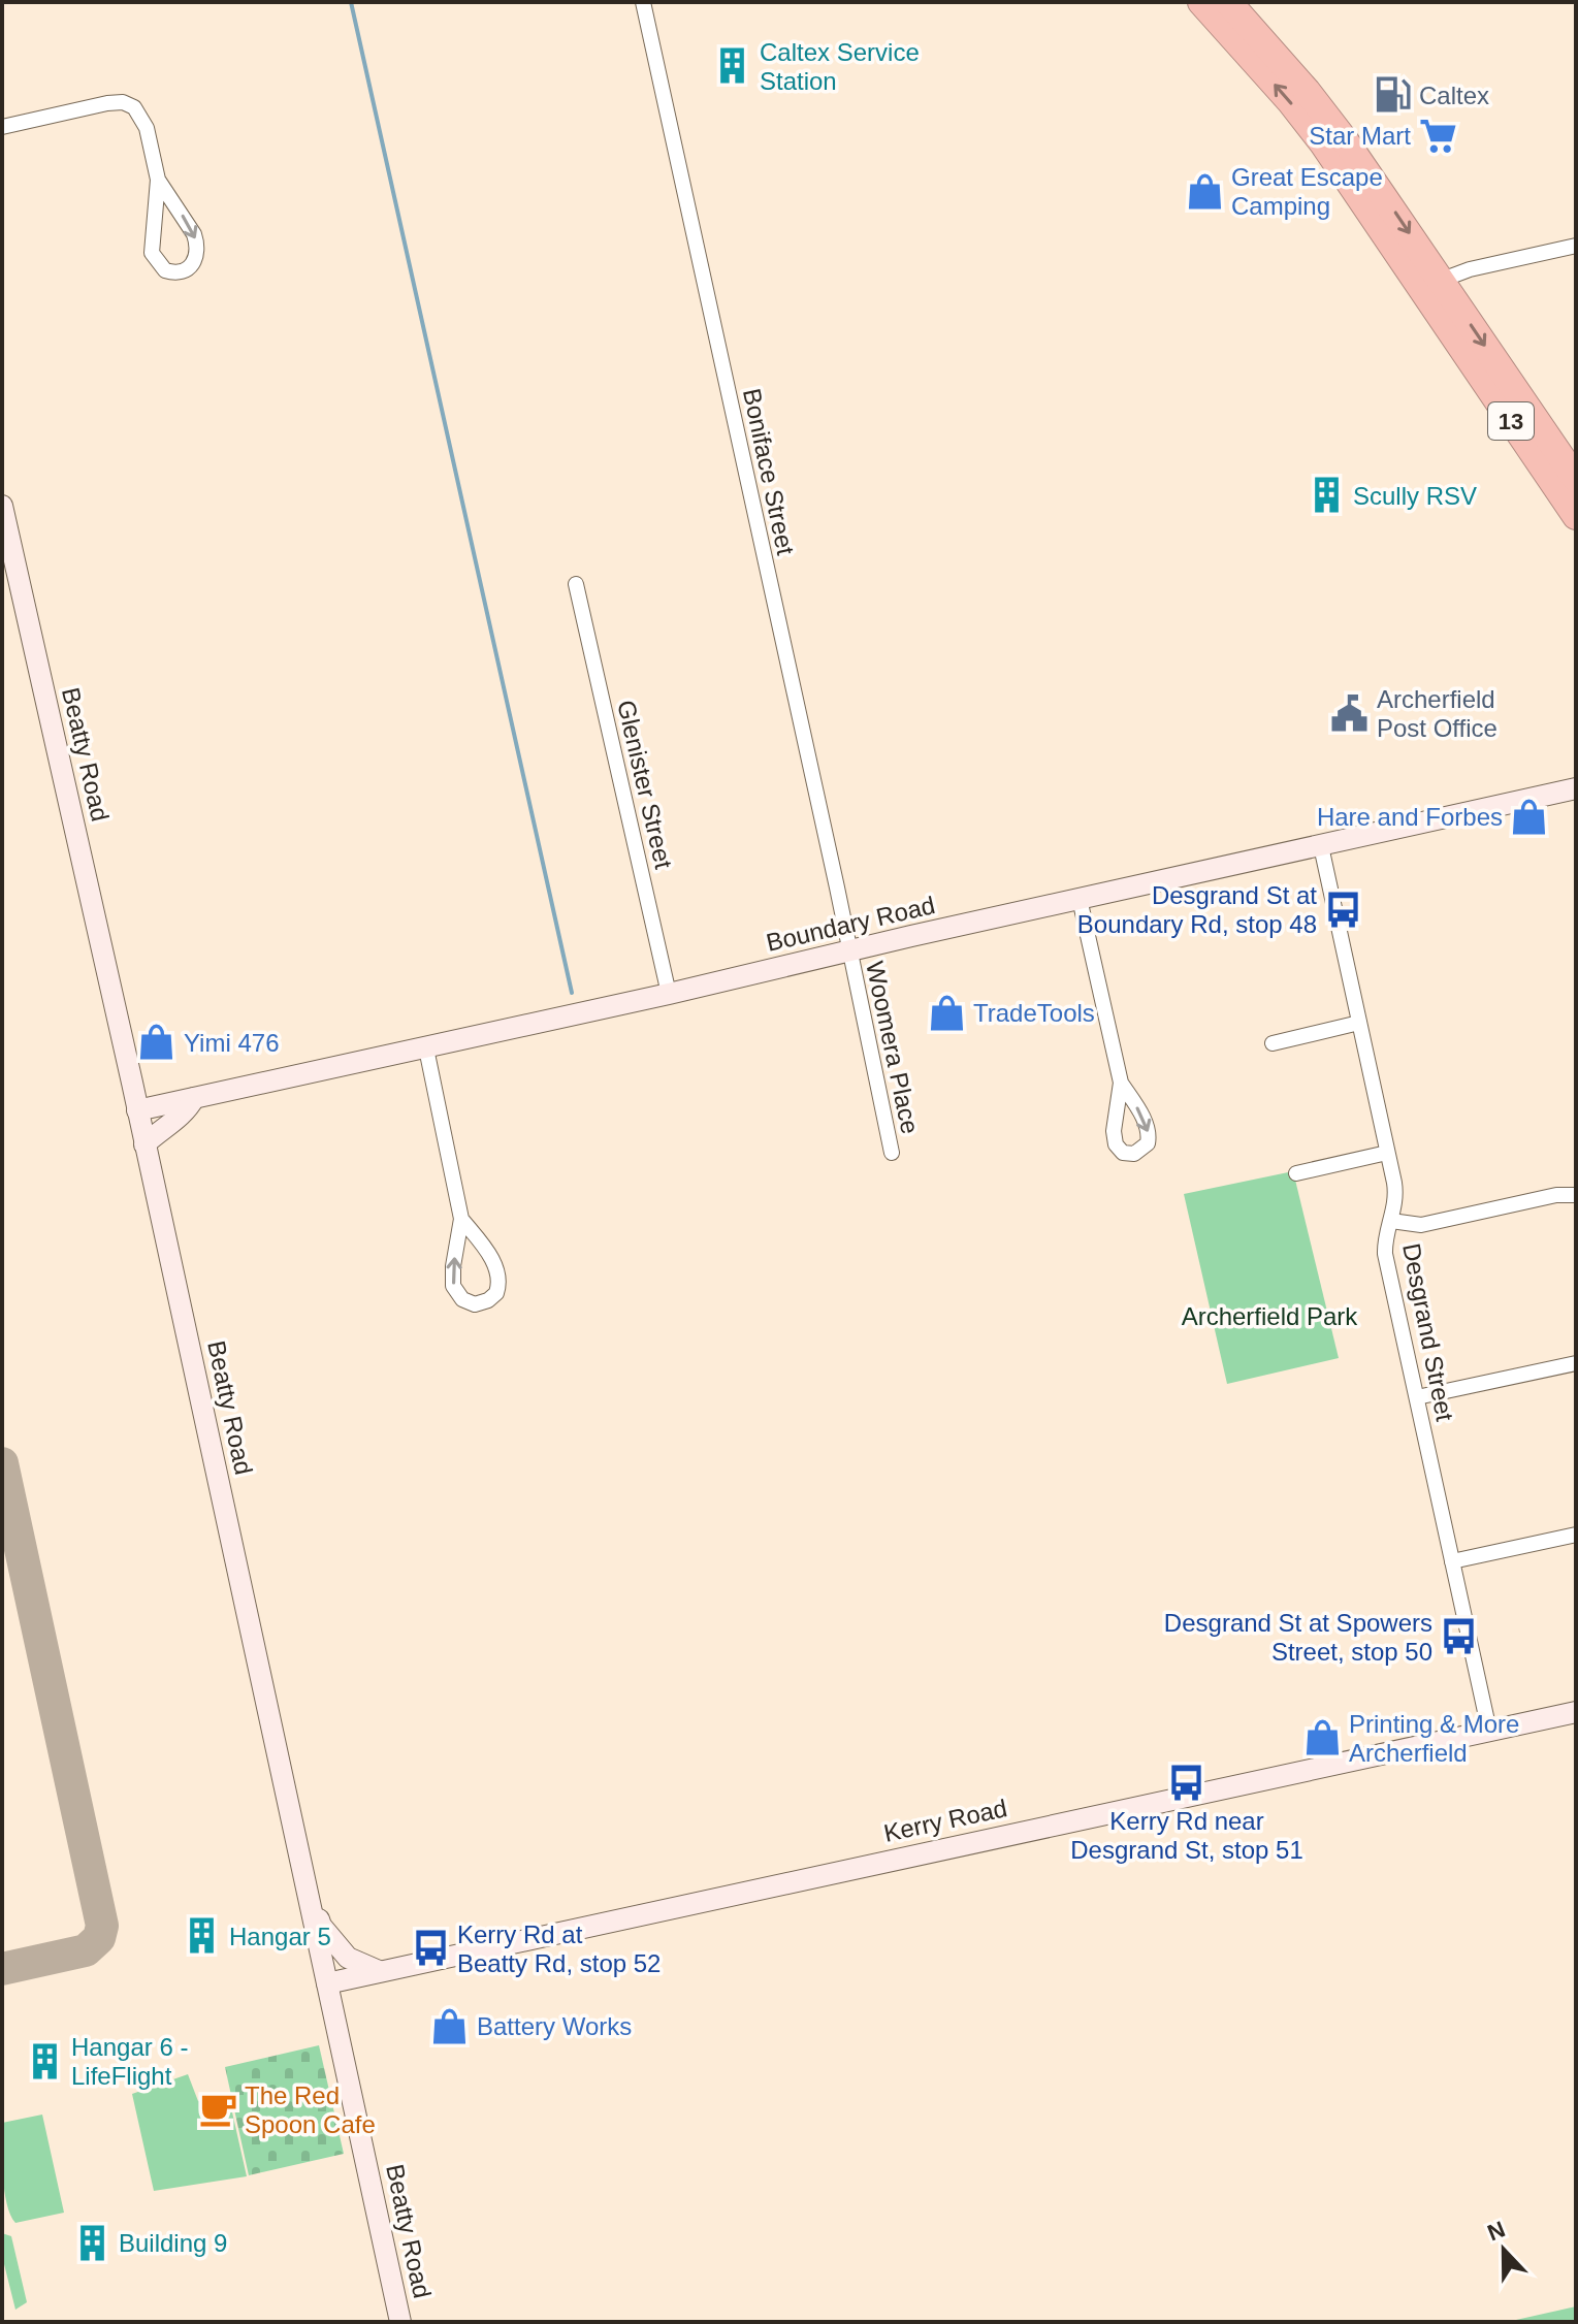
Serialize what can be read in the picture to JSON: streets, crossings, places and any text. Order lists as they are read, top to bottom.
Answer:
{
  "streets": {
    "highway": ["13"],
    "main road": ["Beatty Road", "Boundary Road", "Kerry Road"],
    "street": [
      "Boniface Street",
      "Glenister Street",
      "Woomera Place",
      "Desgrand Street"
    ]
  },
  "crossings": [
    ["Boniface Street", "Boundary Road"],
    ["Boniface Street", "Woomera Place"],
    ["Beatty Road", "Boundary Road"],
    ["Beatty Road", "Kerry Road"],
    ["Glenister Street", "Boundary Road"],
    ["Boundary Road", "Woomera Place"],
    ["Boundary Road", "Desgrand Street"],
    ["Desgrand Street", "Kerry Road"]
  ],
  "parks": ["Archerfield Park"],
  "places": {
    "building": [
      "Caltex Service Station",
      "Scully RSV",
      "Hangar 5",
      "Hangar 6 - LifeFlight",
      "Building 9"
    ],
    "fuel station": ["Caltex"],
    "supermarket": ["Star Mart"],
    "shop": [
      "Great Escape Camping",
      "Hare and Forbes",
      "TradeTools",
      "Yimi 476",
      "Printing & More Archerfield",
      "Battery Works"
    ],
    "public building": ["Archerfield Post Office"],
    "bus stop": [
      "Desgrand St at Boundary Rd, stop 48",
      "Desgrand St at Spowers Street, stop 50",
      "Kerry Rd near Desgrand St, stop 51",
      "Kerry Rd at Beatty Rd, stop 52"
    ],
    "cafe": ["The Red Spoon Cafe"]
  },
  "north": "top"
}
